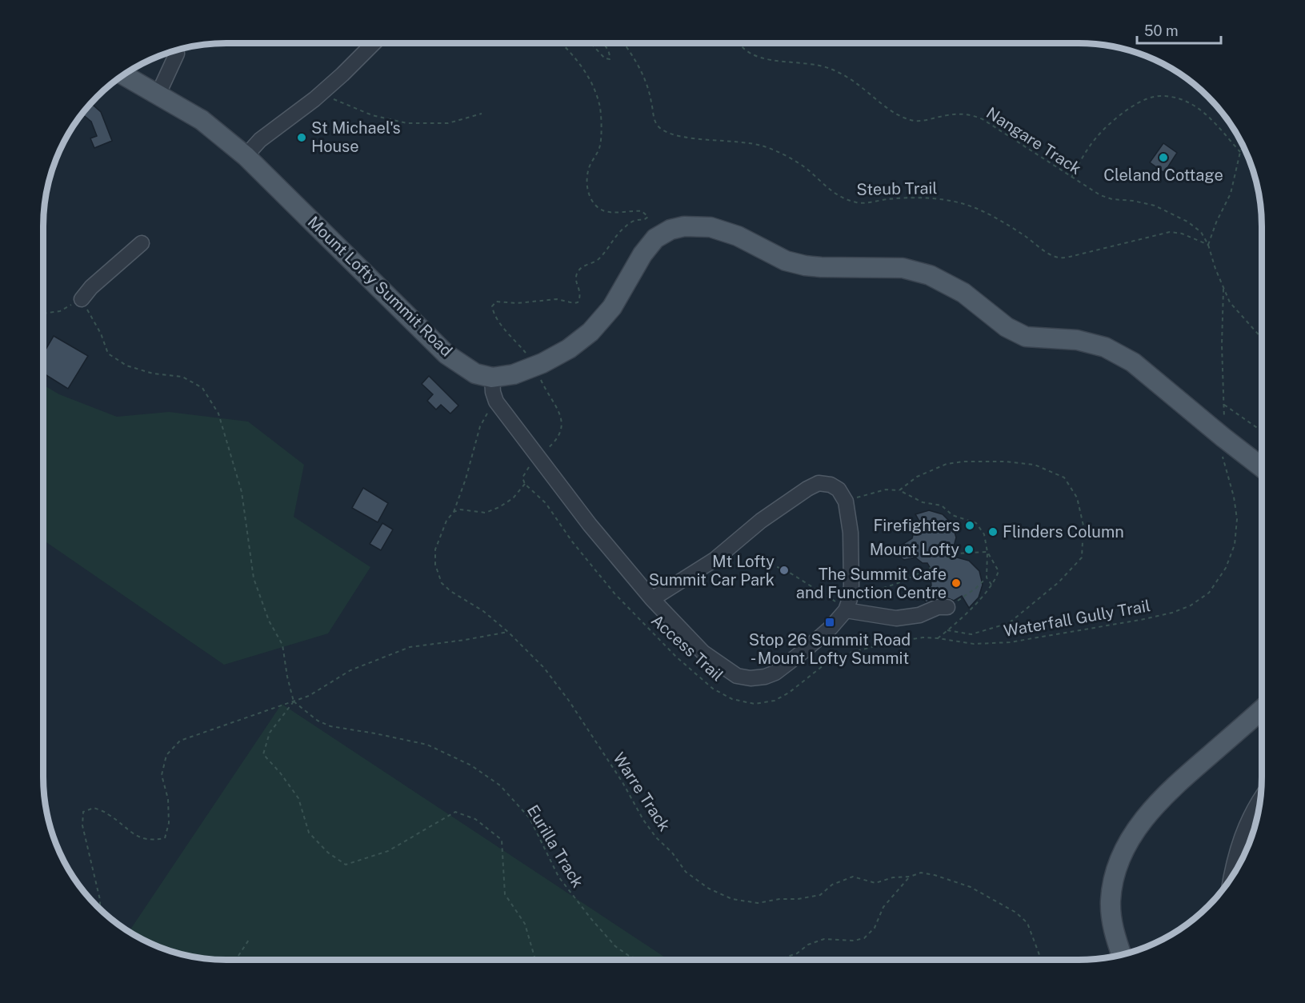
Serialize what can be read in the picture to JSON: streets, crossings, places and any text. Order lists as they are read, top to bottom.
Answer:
{
  "streets": {
    "main road": ["Mount Lofty Summit Road"],
    "path": [
      "Nangare Track",
      "Steub Trail",
      "Waterfall Gully Trail",
      "Access Trail",
      "Warre Track",
      "Eurilla Track"
    ]
  },
  "crossings": [
    ["Nangare Track", "Steub Trail"],
    ["Waterfall Gully Trail", "Access Trail"],
    ["Warre Track", "Eurilla Track"]
  ],
  "places": {
    "other": [
      "St Michael's House",
      "Cleland Cottage",
      "Firefighters",
      "Flinders Column",
      "Mount Lofty",
      "Mt Lofty Summit Car Park",
      "The Summit Cafe and Function Centre"
    ],
    "transit": ["Stop 26 Summit Road - Mount Lofty Summit"]
  },
  "scale_bar": "50 m"
}
